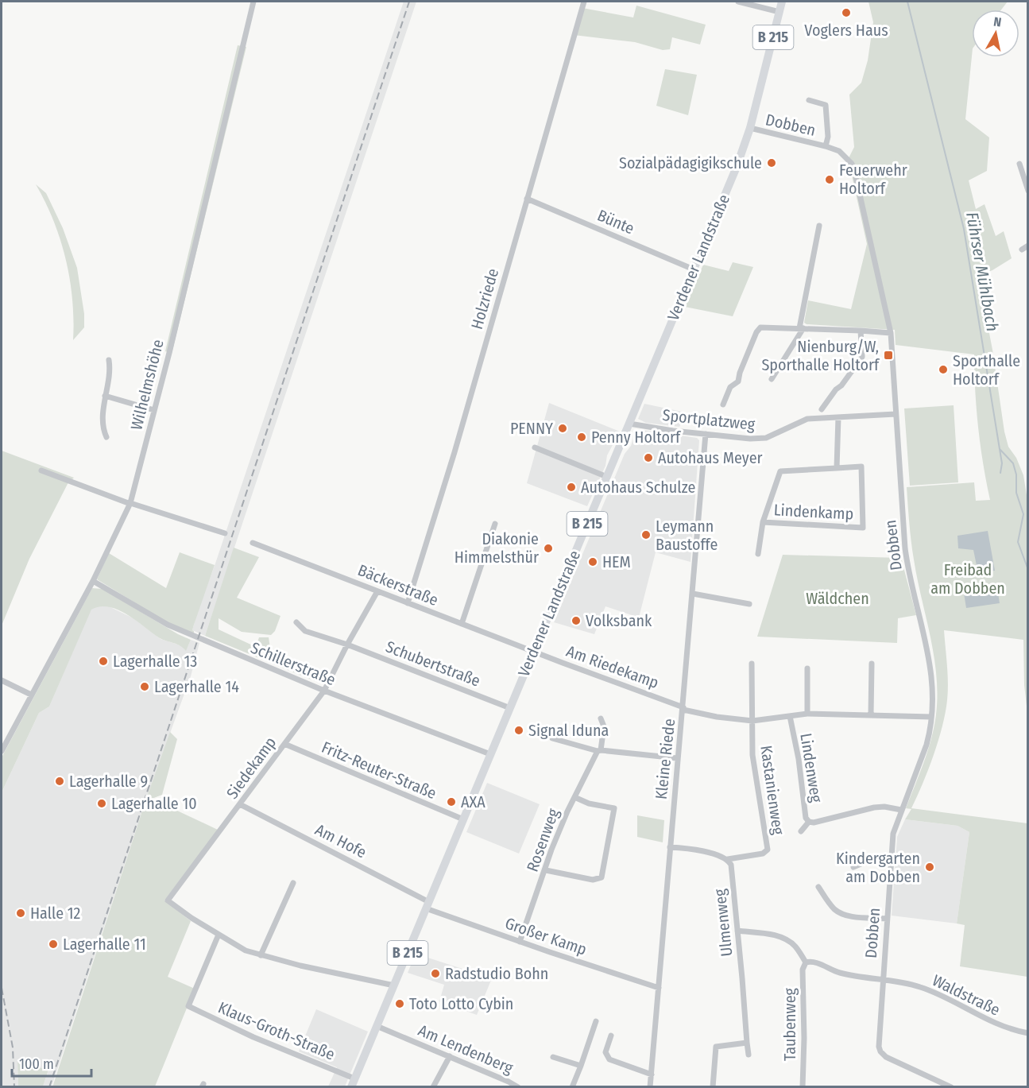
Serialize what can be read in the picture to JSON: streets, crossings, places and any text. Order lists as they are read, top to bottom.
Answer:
{
  "streets": {
    "main road": ["B 215", "Verdener Landstraße"],
    "street": [
      "Dobben",
      "Bünte",
      "Holzriede",
      "Wilhelmshöhe",
      "Sportplatzweg",
      "Lindenkamp",
      "Bäckerstraße",
      "Schillerstraße",
      "Schubertstraße",
      "Am Riedekamp",
      "Kleine Riede",
      "Siedekamp",
      "Lindenweg",
      "Fritz-Reuter-Straße",
      "Kastanienweg",
      "Rosenweg",
      "Am Hofe",
      "Ulmenweg",
      "Großer Kamp",
      "Waldstraße",
      "Taubenweg",
      "Klaus-Groth-Straße",
      "Am Lendenberg"
    ]
  },
  "crossings": [
    ["Dobben", "Verdener Landstraße"],
    ["Dobben", "Sportplatzweg"],
    ["Dobben", "Am Riedekamp"],
    ["Dobben", "Waldstraße"],
    ["Bünte", "Verdener Landstraße"],
    ["Bünte", "Holzriede"],
    ["Verdener Landstraße", "Sportplatzweg"],
    ["Verdener Landstraße", "Bäckerstraße"],
    ["Verdener Landstraße", "Schillerstraße"],
    ["Verdener Landstraße", "Schubertstraße"],
    ["Verdener Landstraße", "Am Riedekamp"],
    ["Verdener Landstraße", "Fritz-Reuter-Straße"],
    ["Verdener Landstraße", "Am Hofe"],
    ["Verdener Landstraße", "Großer Kamp"],
    ["Verdener Landstraße", "Klaus-Groth-Straße"],
    ["Verdener Landstraße", "Am Lendenberg"],
    ["Holzriede", "Bäckerstraße"],
    ["Wilhelmshöhe", "Schillerstraße"],
    ["Sportplatzweg", "Kleine Riede"],
    ["Bäckerstraße", "Am Riedekamp"],
    ["Bäckerstraße", "Siedekamp"],
    ["Schillerstraße", "Siedekamp"],
    ["Schubertstraße", "Siedekamp"],
    ["Am Riedekamp", "Kleine Riede"],
    ["Am Riedekamp", "Lindenweg"],
    ["Am Riedekamp", "Kastanienweg"],
    ["Kleine Riede", "Großer Kamp"],
    ["Siedekamp", "Fritz-Reuter-Straße"],
    ["Siedekamp", "Am Hofe"],
    ["Siedekamp", "Klaus-Groth-Straße"],
    ["Kastanienweg", "Ulmenweg"],
    ["Rosenweg", "Großer Kamp"],
    ["Am Hofe", "Großer Kamp"],
    ["Waldstraße", "Taubenweg"]
  ],
  "water": ["Führser Mühlbach"],
  "parks": ["Freibad am Dobben", "Wäldchen"],
  "places": {
    "other": [
      "Voglers Haus",
      "Sozialpädagigikschule",
      "Feuerwehr Holtorf",
      "Sporthalle Holtorf",
      "PENNY",
      "Penny Holtorf",
      "Autohaus Meyer",
      "Autohaus Schulze",
      "Leymann Baustoffe",
      "Diakonie Himmelsthür",
      "HEM",
      "Volksbank",
      "Lagerhalle 13",
      "Lagerhalle 14",
      "Signal Iduna",
      "Lagerhalle 9",
      "AXA",
      "Lagerhalle 10",
      "Kindergarten am Dobben",
      "Halle 12",
      "Lagerhalle 11",
      "Radstudio Bohn",
      "Toto Lotto Cybin"
    ],
    "transit": ["Nienburg/W, Sporthalle Holtorf"]
  },
  "scale_bar": "100 m",
  "north": "top"
}
